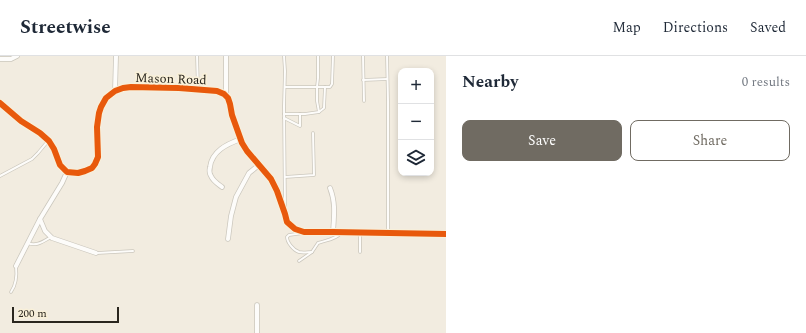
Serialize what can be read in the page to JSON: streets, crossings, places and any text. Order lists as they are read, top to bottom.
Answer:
{
  "streets": {
    "street": ["Mason Road"]
  },
  "scale_bar": "200 m",
  "page": {
    "header": "Streetwise",
    "nav": ["Map", "Directions", "Saved"],
    "heading": ["Nearby", "0 results"],
    "map_buttons": ["+", "−"],
    "buttons": ["Save", "Share"],
    "scale": "200 m"
  }
}
